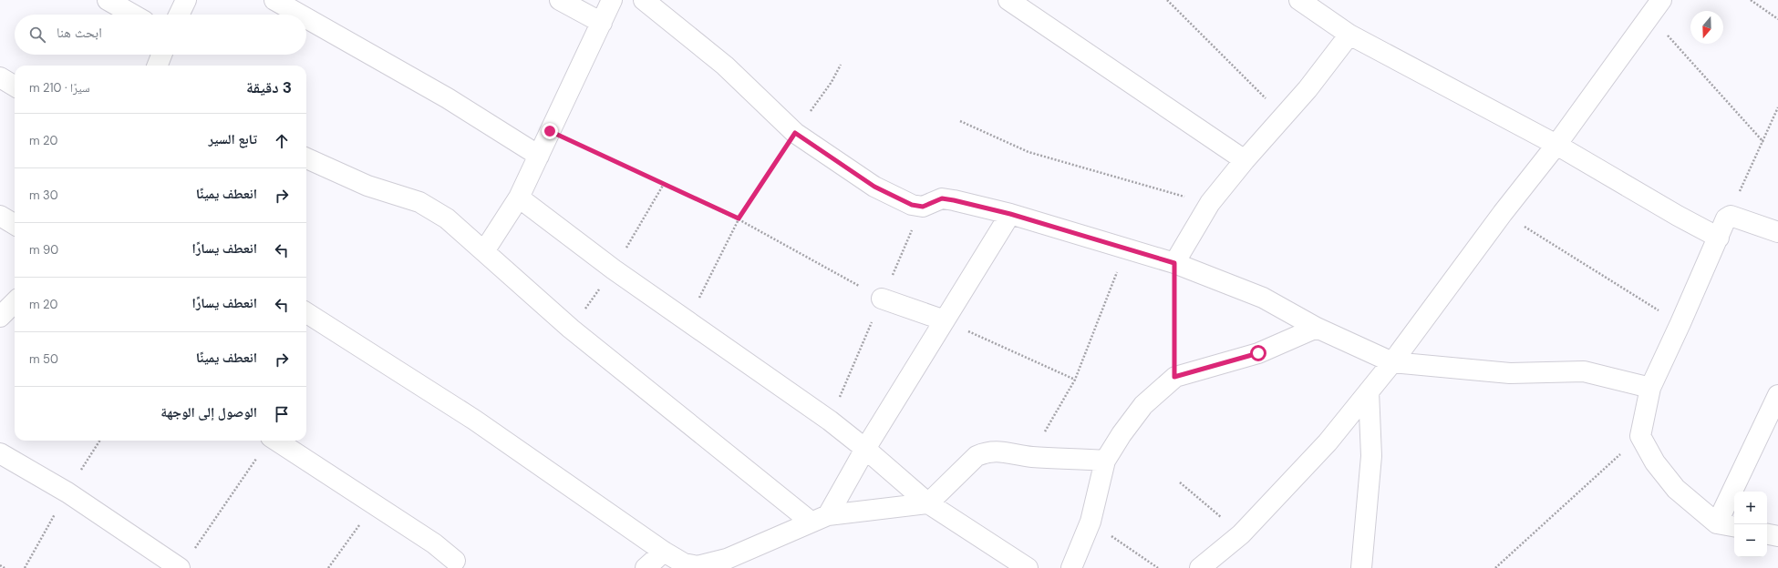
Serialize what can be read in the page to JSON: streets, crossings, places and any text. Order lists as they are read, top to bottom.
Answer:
{
  "north": "bottom",
  "page": {
    "search": "ابحث هنا",
    "heading": ["3 دقيقة", "سيرًا · 210 m"],
    "list": [
      ["تابع السير", "20 m"],
      ["انعطف يمينًا", "30 m"],
      ["انعطف يسارًا", "90 m"],
      ["انعطف يسارًا", "20 m"],
      ["انعطف يمينًا", "50 m"],
      "الوصول إلى الوجهة"
    ],
    "map_buttons": ["+", "−"]
  }
}
